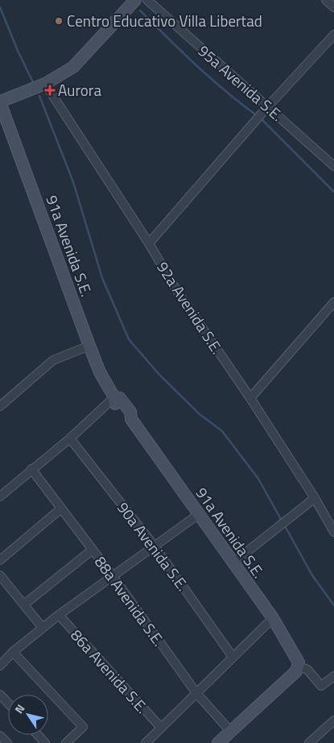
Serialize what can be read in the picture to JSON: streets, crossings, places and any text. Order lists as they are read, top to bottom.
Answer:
{
  "streets": {
    "street": [
      "95a Avenida S.E.",
      "91a Avenida S.E.",
      "92a Avenida S.E.",
      "90a Avenida S.E.",
      "88a Avenida S.E.",
      "86a Avenida S.E."
    ]
  },
  "places": {
    "other": ["Centro Educativo Villa Libertad"],
    "health": ["Aurora"]
  },
  "north": "top left"
}
